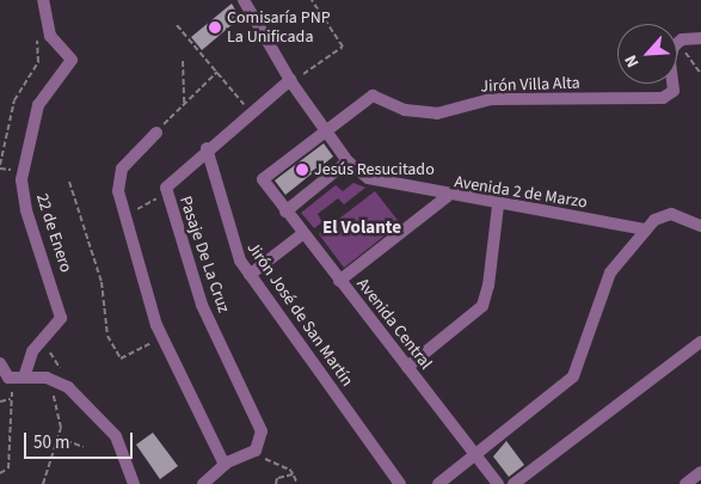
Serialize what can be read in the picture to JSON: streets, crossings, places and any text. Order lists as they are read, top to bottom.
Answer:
{
  "streets": {
    "street": [
      "Jirón Villa Alta",
      "Avenida 2 de Marzo",
      "22 de Enero",
      "Pasaje De La Cruz",
      "Jirón José de San Martín",
      "Avenida Central"
    ]
  },
  "crossings": [
    ["Jirón Villa Alta", "Avenida 2 de Marzo"],
    ["Jirón Villa Alta", "Avenida Central"],
    ["Avenida 2 de Marzo", "Pasaje De La Cruz"],
    ["Avenida 2 de Marzo", "Avenida Central"],
    ["Pasaje De La Cruz", "Jirón José de San Martín"]
  ],
  "districts": ["El Volante"],
  "places": ["Comisaría PNP La Unificada", "Jesús Resucitado"],
  "scale_bar": "50 m",
  "north": "bottom left"
}
